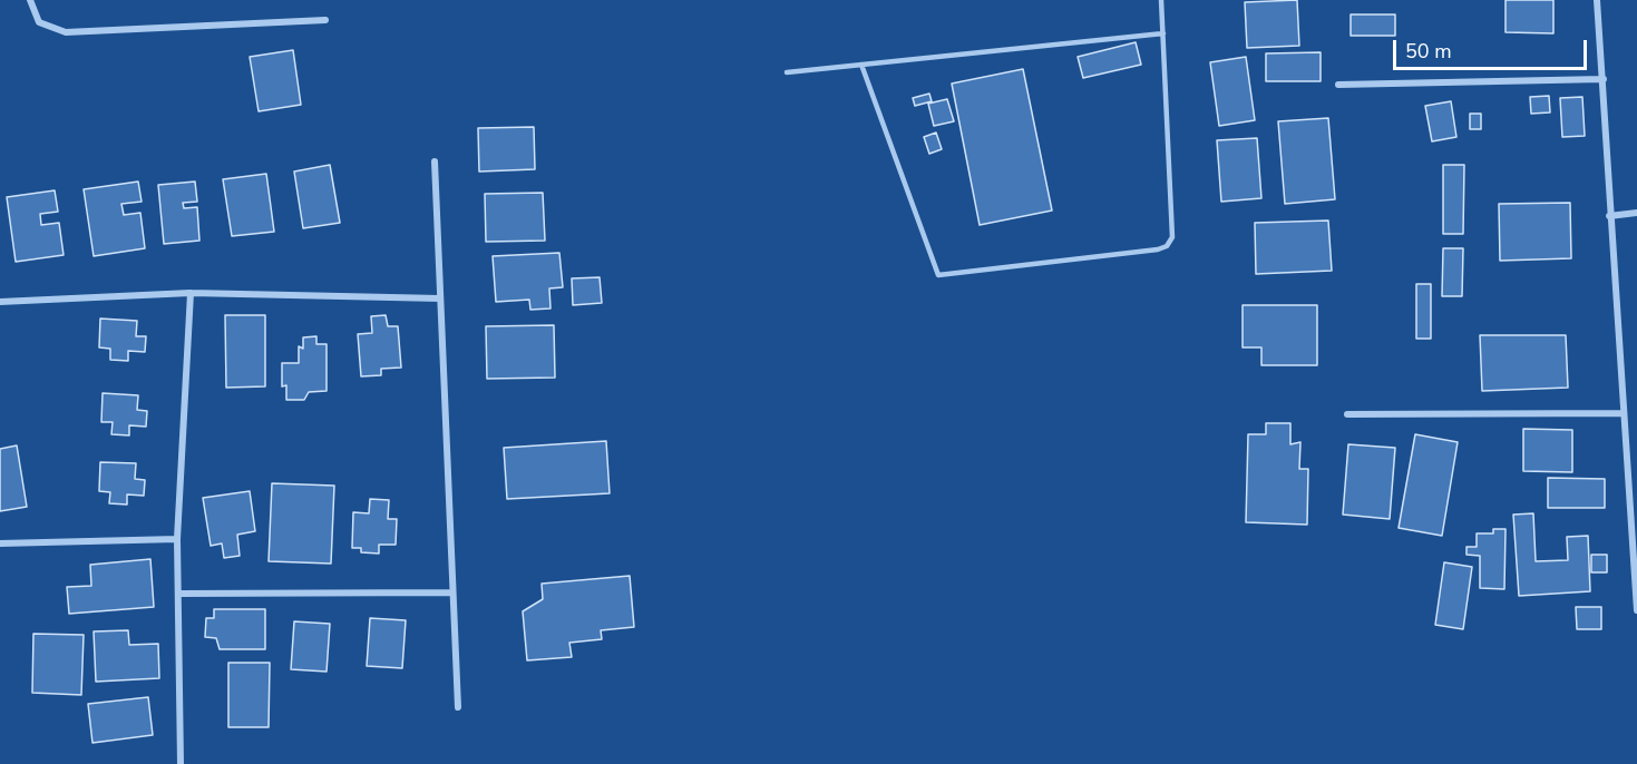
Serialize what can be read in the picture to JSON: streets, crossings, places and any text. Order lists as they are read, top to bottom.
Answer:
{
  "scale_bar": "50 m"
}
